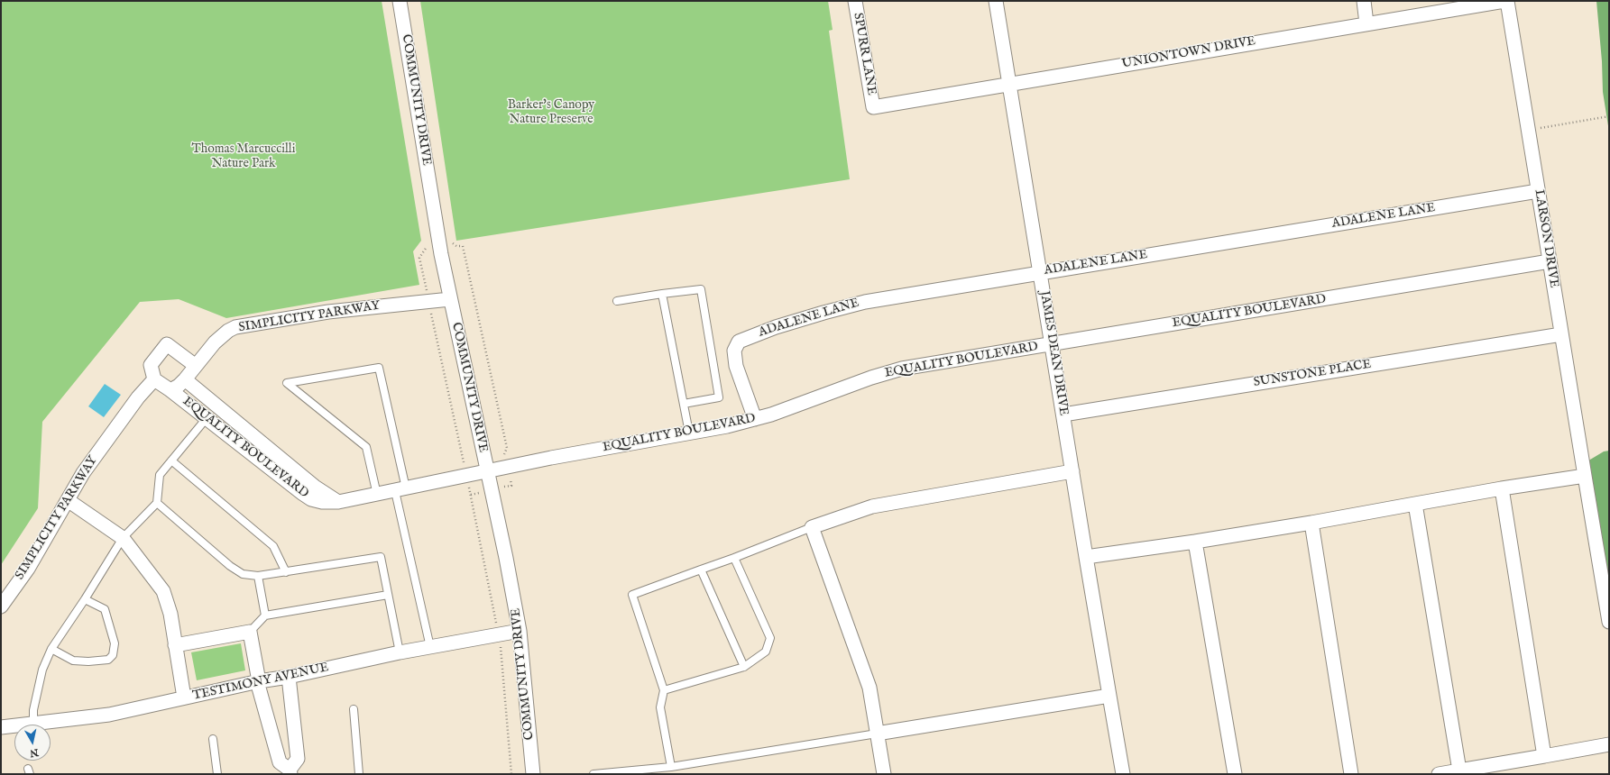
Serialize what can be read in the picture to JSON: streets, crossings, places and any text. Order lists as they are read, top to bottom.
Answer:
{
  "streets": {
    "street": [
      "UNIONTOWN DRIVE",
      "SPURR LANE",
      "COMMUNITY DRIVE",
      "ADALENE LANE",
      "LARSON DRIVE",
      "EQUALITY BOULEVARD",
      "SIMPLICITY PARKWAY",
      "JAMES DEAN DRIVE",
      "SUNSTONE PLACE",
      "TESTIMONY AVENUE"
    ]
  },
  "crossings": [
    ["UNIONTOWN DRIVE", "SPURR LANE"],
    ["UNIONTOWN DRIVE", "LARSON DRIVE"],
    ["UNIONTOWN DRIVE", "JAMES DEAN DRIVE"],
    ["COMMUNITY DRIVE", "EQUALITY BOULEVARD"],
    ["COMMUNITY DRIVE", "SIMPLICITY PARKWAY"],
    ["COMMUNITY DRIVE", "TESTIMONY AVENUE"],
    ["ADALENE LANE", "LARSON DRIVE"],
    ["ADALENE LANE", "EQUALITY BOULEVARD"],
    ["ADALENE LANE", "JAMES DEAN DRIVE"],
    ["LARSON DRIVE", "EQUALITY BOULEVARD"],
    ["LARSON DRIVE", "SUNSTONE PLACE"],
    ["EQUALITY BOULEVARD", "SIMPLICITY PARKWAY"],
    ["EQUALITY BOULEVARD", "JAMES DEAN DRIVE"],
    ["JAMES DEAN DRIVE", "SUNSTONE PLACE"]
  ],
  "parks": ["Barker's Canopy Nature Preserve", "Thomas Marcuccilli Nature Park"],
  "north": "bottom"
}
